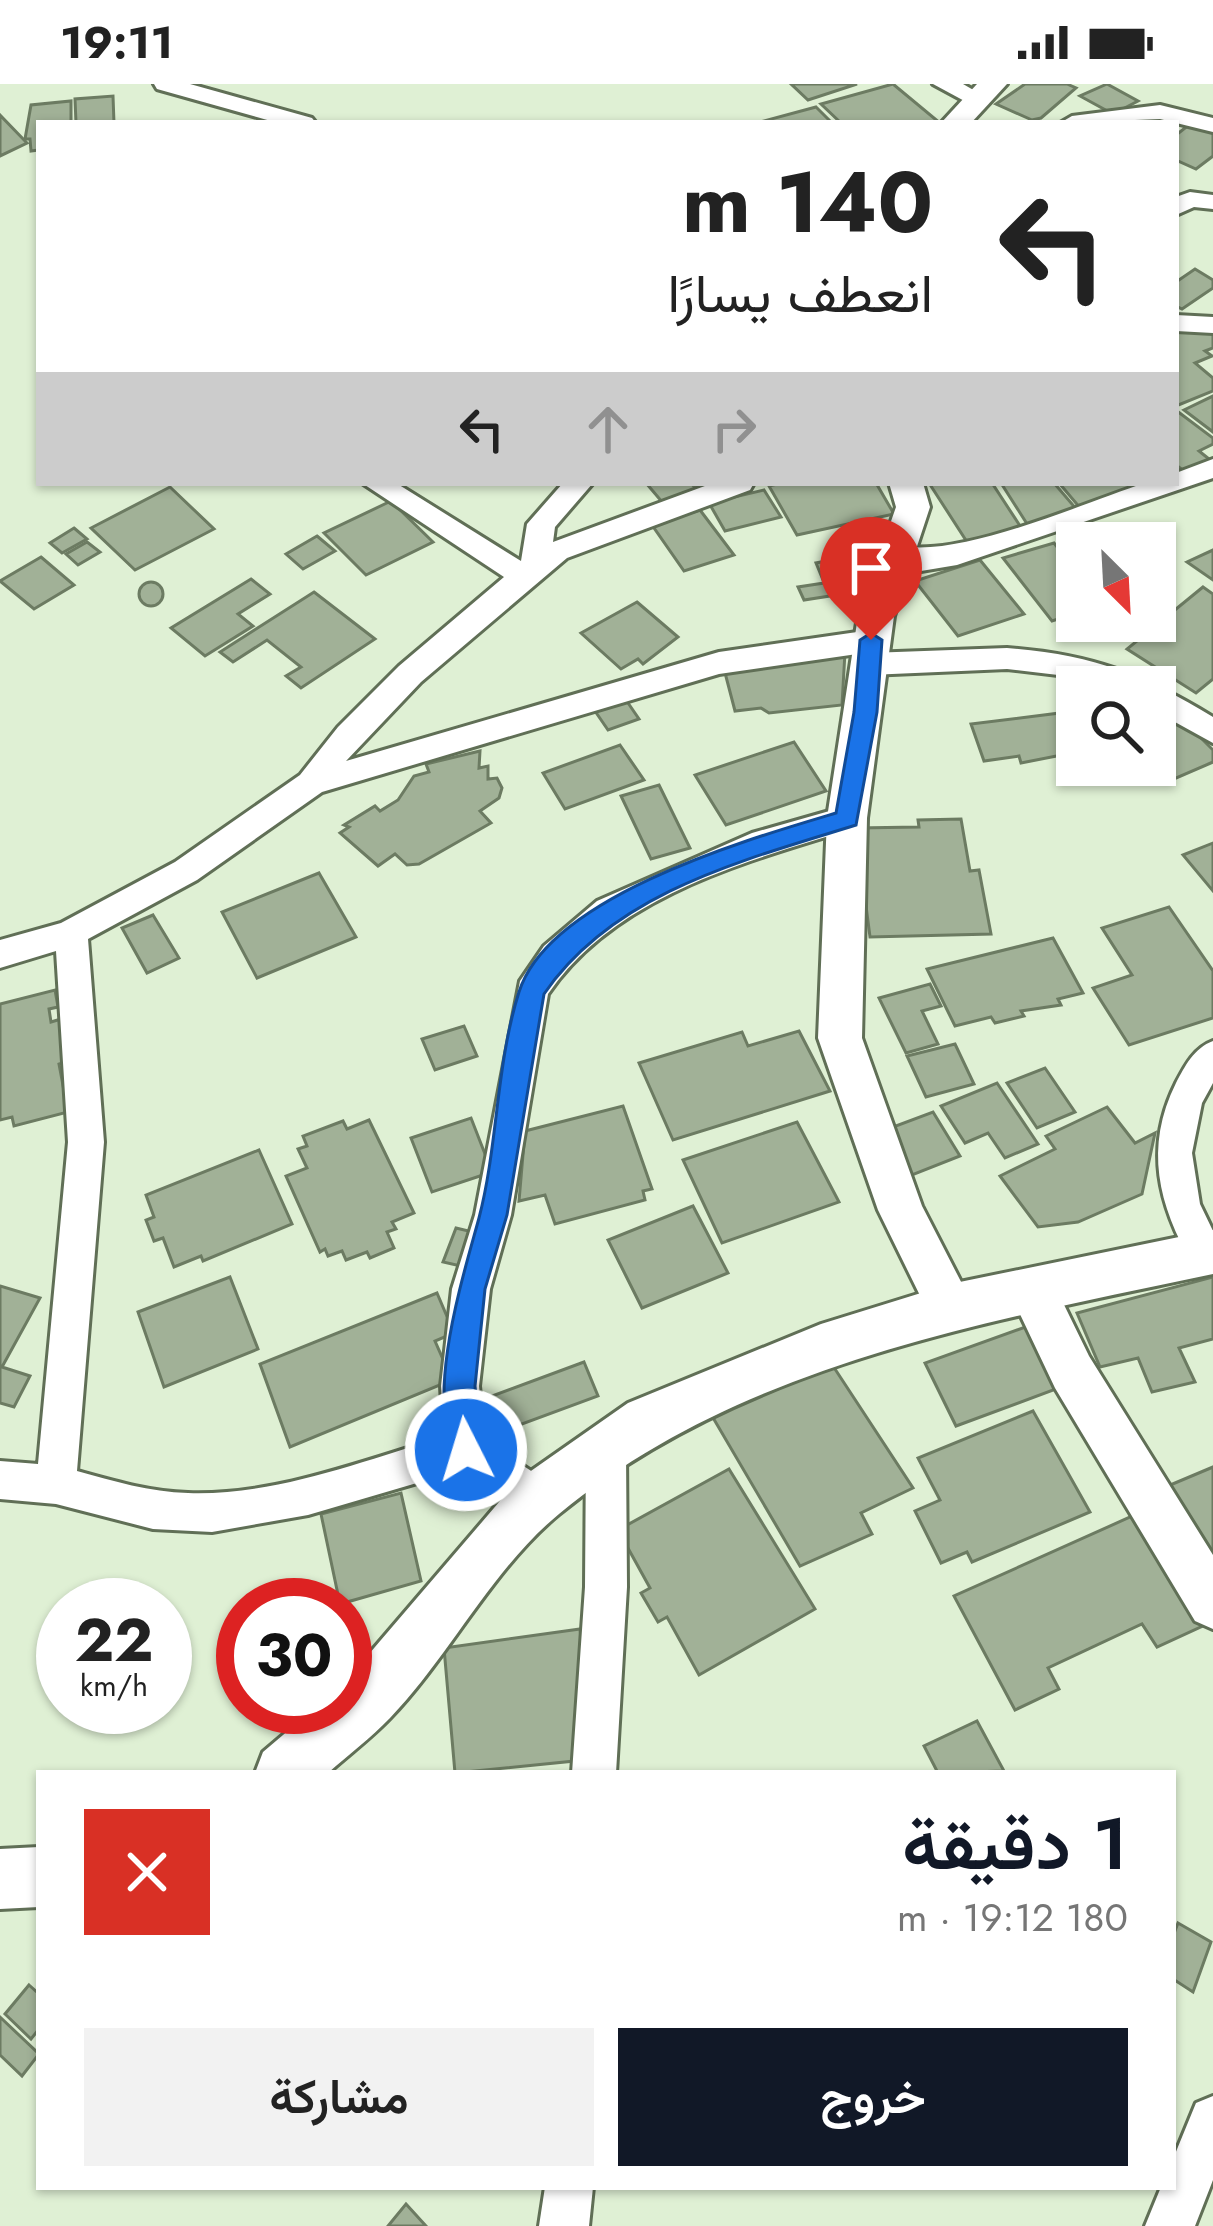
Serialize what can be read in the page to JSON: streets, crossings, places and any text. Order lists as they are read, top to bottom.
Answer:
{
  "north": "bottom right",
  "page": {
    "status": "19:11",
    "turn": ["140 m", "انعطف يسارًا"],
    "speed": "22 km/h",
    "limit": "30",
    "heading": ["1 دقيقة", "180 m · 19:12"],
    "buttons": ["خروج", "مشاركة"]
  }
}
